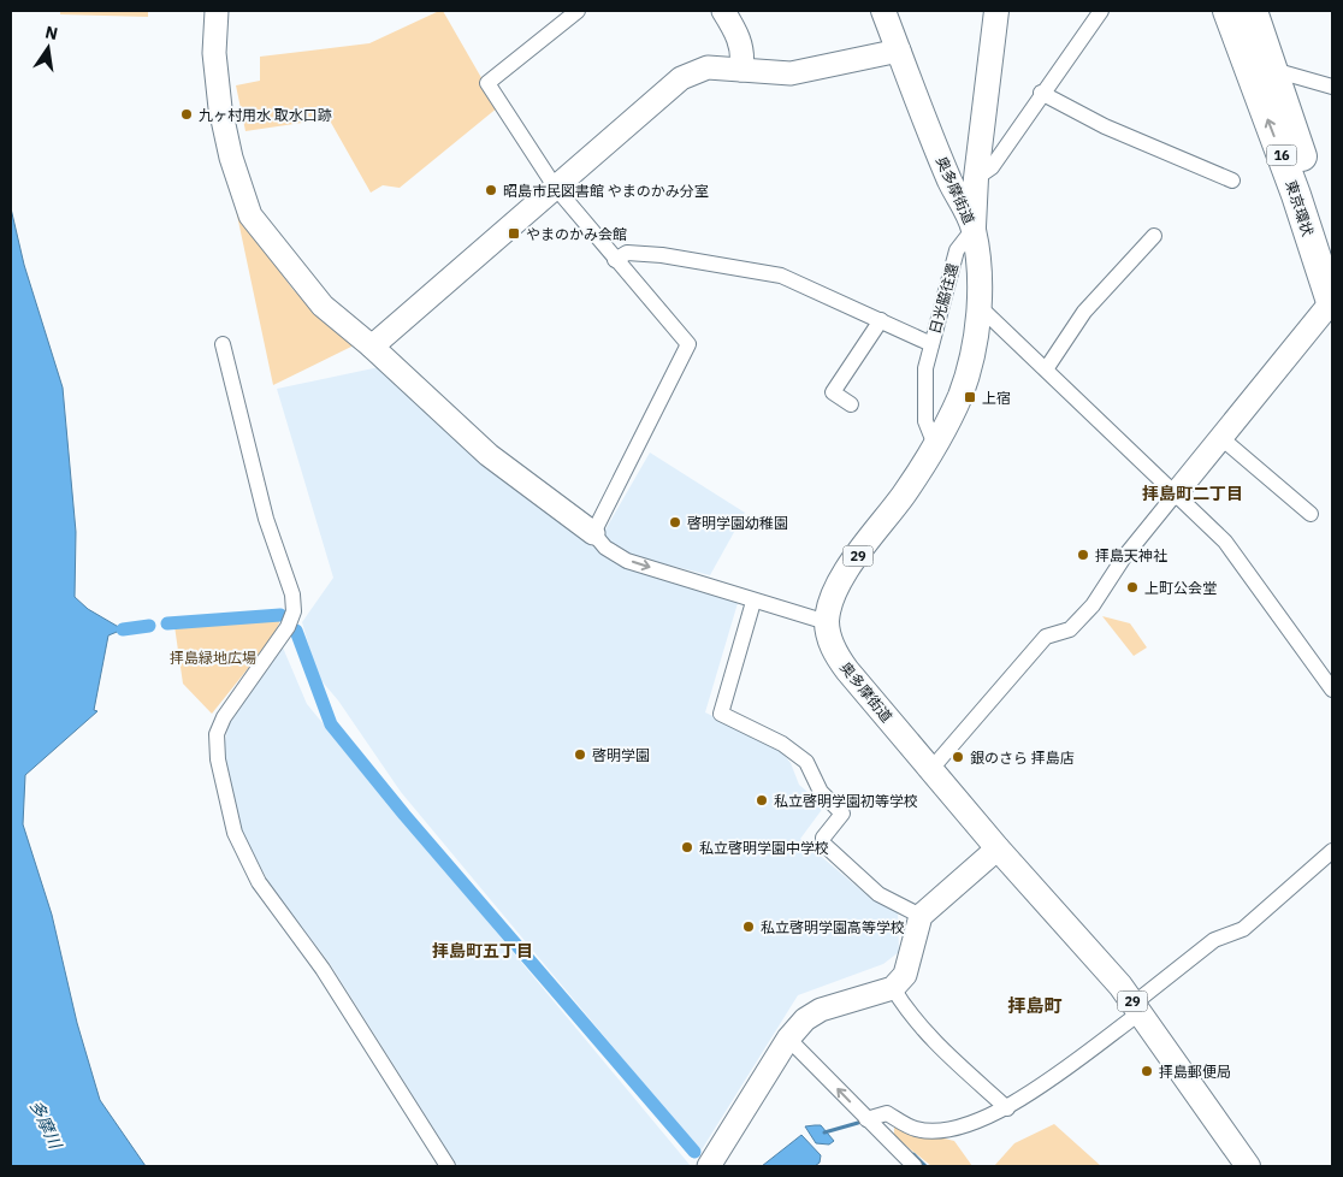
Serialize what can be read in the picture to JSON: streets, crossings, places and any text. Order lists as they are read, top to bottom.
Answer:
{
  "streets": {
    "highway": ["16", "東京環状"],
    "main road": ["奥多摩街道", "29"],
    "street": ["日光脇往還"]
  },
  "crossings": [
    ["奥多摩街道", "日光脇往還"],
    ["奥多摩街道", "29"],
    ["日光脇往還", "29"]
  ],
  "districts": ["拝島町二丁目", "拝島町五丁目", "拝島町"],
  "water": ["多摩川"],
  "parks": ["拝島緑地広場"],
  "places": {
    "other": [
      "九ヶ村用水 取水口跡",
      "昭島市民図書館 やまのかみ分室",
      "啓明学園幼稚園",
      "拝島天神社",
      "上町公会堂",
      "啓明学園",
      "銀のさら 拝島店",
      "私立啓明学園初等学校",
      "私立啓明学園中学校",
      "私立啓明学園高等学校",
      "拝島郵便局"
    ],
    "transit": ["やまのかみ会館", "上宿"]
  },
  "north": "top"
}
